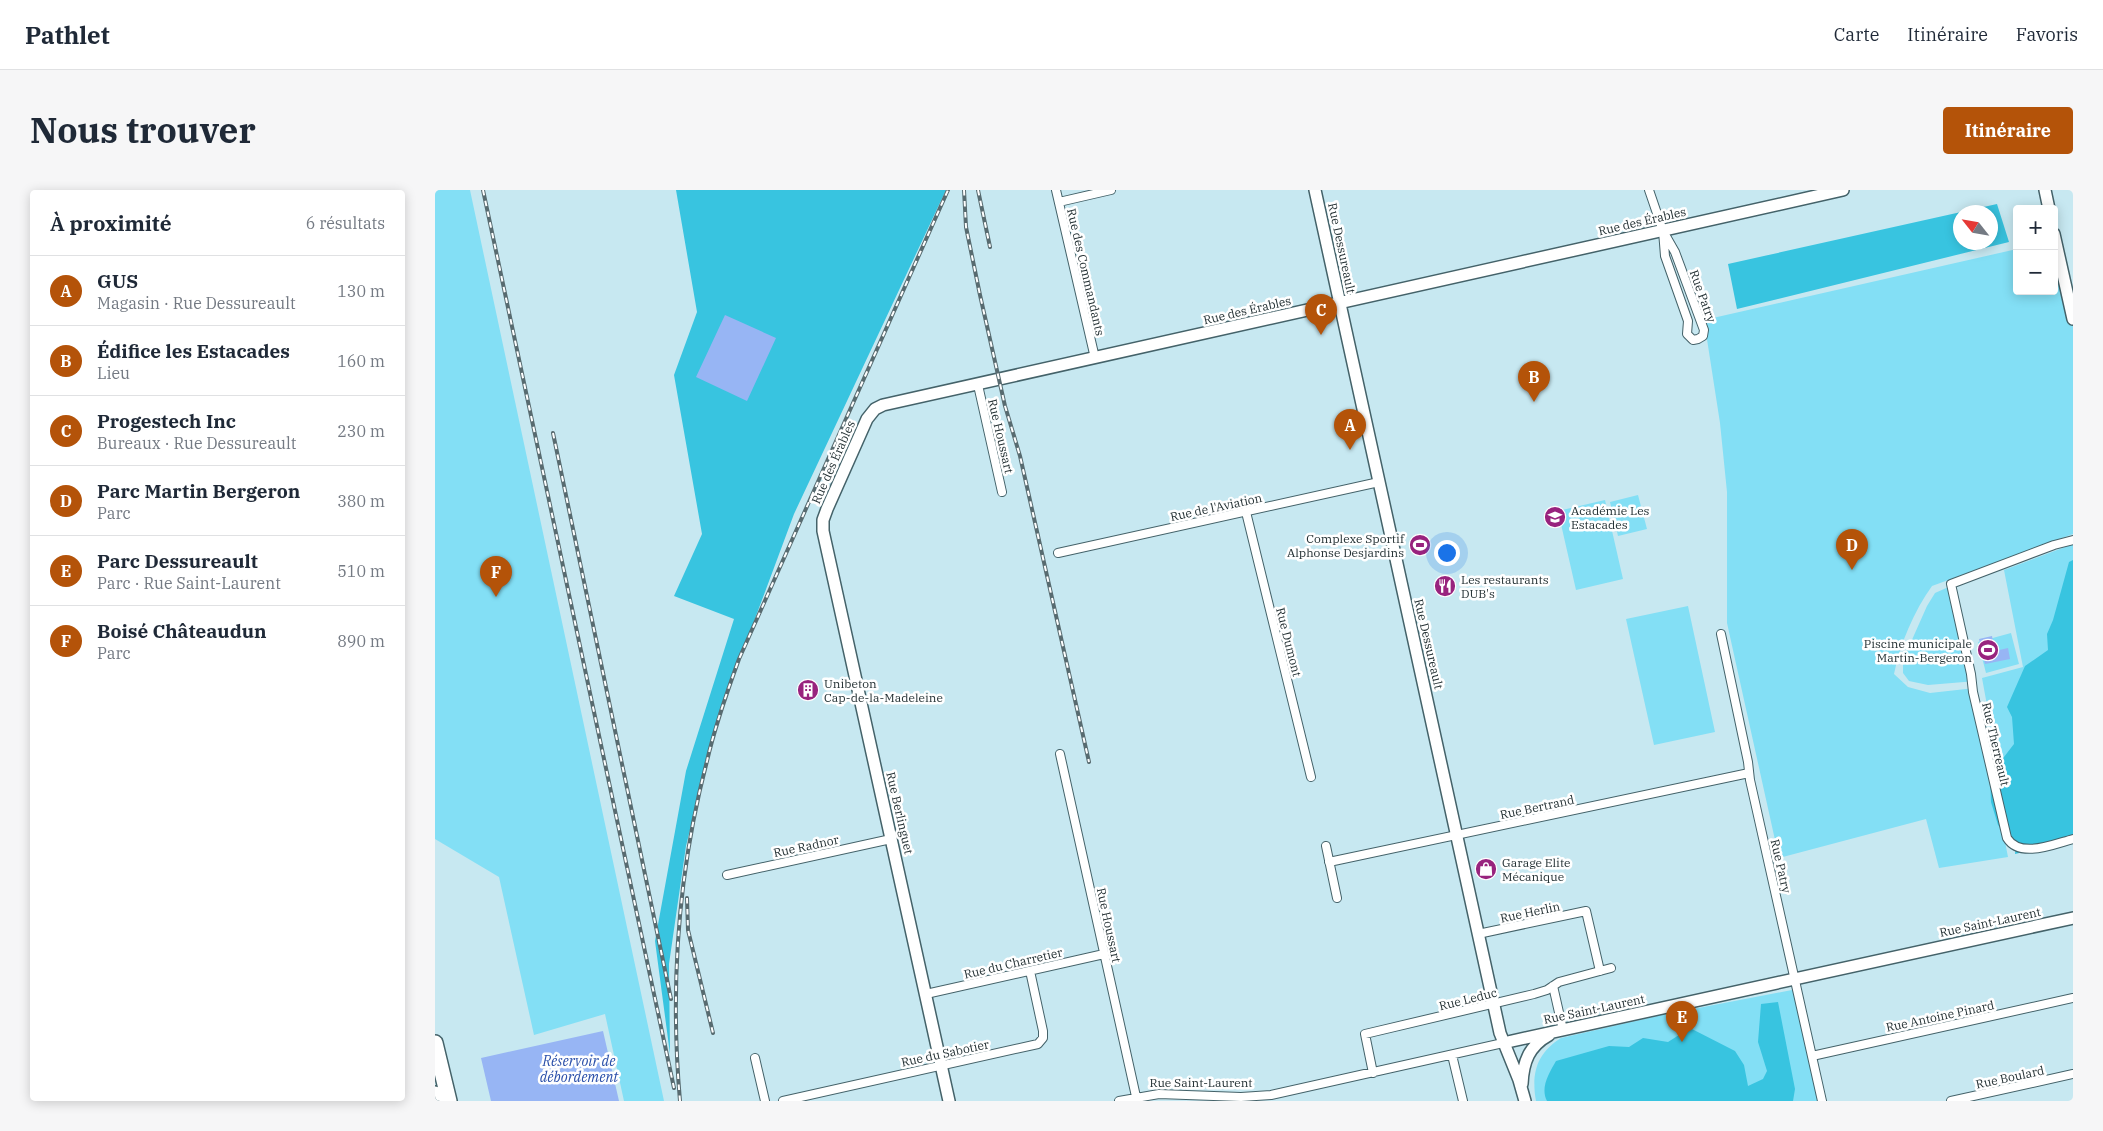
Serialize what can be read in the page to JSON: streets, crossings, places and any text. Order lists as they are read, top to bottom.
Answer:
{
  "streets": {
    "street": [
      "Rue des Érables",
      "Rue Dessureault",
      "Rue des Commandants",
      "Rue Patry",
      "Rue Houssart",
      "Rue de l'Aviation",
      "Rue Dumont",
      "Rue Therreault",
      "Rue Bertrand",
      "Rue Berlinguet",
      "Rue Radnor",
      "Rue Herlin",
      "Rue Saint-Laurent",
      "Rue du Charretier",
      "Rue Leduc",
      "Rue Antoine Pinard",
      "Rue du Sabotier",
      "Rue Boulard"
    ]
  },
  "crossings": [
    ["Rue des Érables", "Rue Dessureault"],
    ["Rue des Érables", "Rue des Commandants"],
    ["Rue des Érables", "Rue Patry"],
    ["Rue des Érables", "Rue Houssart"],
    ["Rue des Érables", "Rue Berlinguet"],
    ["Rue Dessureault", "Rue de l'Aviation"],
    ["Rue Dessureault", "Rue Bertrand"],
    ["Rue Dessureault", "Rue Herlin"],
    ["Rue Dessureault", "Rue Saint-Laurent"],
    ["Rue Dessureault", "Rue Leduc"],
    ["Rue Patry", "Rue Bertrand"],
    ["Rue Patry", "Rue Saint-Laurent"],
    ["Rue Patry", "Rue Antoine Pinard"],
    ["Rue Houssart", "Rue Saint-Laurent"],
    ["Rue Houssart", "Rue du Charretier"],
    ["Rue de l'Aviation", "Rue Dumont"],
    ["Rue Berlinguet", "Rue Radnor"],
    ["Rue Berlinguet", "Rue du Charretier"],
    ["Rue Berlinguet", "Rue du Sabotier"],
    ["Rue Herlin", "Rue Leduc"],
    ["Rue Saint-Laurent", "Rue Leduc"],
    ["Rue du Charretier", "Rue du Sabotier"]
  ],
  "water": ["Réservoir de débordement"],
  "places": {
    "school or university": ["Académie Les Estacades"],
    "sports": ["Complexe Sportif Alphonse Desjardins", "Piscine municipale Martin-Bergeron"],
    "restaurant": ["Les restaurants DUB's"],
    "building": ["Unibeton Cap-de-la-Madeleine"],
    "shop": ["Garage Elite Mécanique"]
  },
  "north": "top left",
  "page": {
    "header": "Pathlet",
    "nav": ["Carte", "Itinéraire", "Favoris"],
    "title": "Nous trouver",
    "buttons": "Itinéraire",
    "heading": ["À proximité", "6 résultats"],
    "map_buttons": ["+", "−"],
    "list": [
      {
        "mark": "A",
        "name": "GUS",
        "note": "Magasin · Rue Dessureault",
        "value": "130 m"
      },
      {
        "mark": "B",
        "name": "Édifice les Estacades",
        "note": "Lieu",
        "value": "160 m"
      },
      {
        "mark": "C",
        "name": "Progestech Inc",
        "note": "Bureaux · Rue Dessureault",
        "value": "230 m"
      },
      {
        "mark": "D",
        "name": "Parc Martin Bergeron",
        "note": "Parc",
        "value": "380 m"
      },
      {
        "mark": "E",
        "name": "Parc Dessureault",
        "note": "Parc · Rue Saint-Laurent",
        "value": "510 m"
      },
      {
        "mark": "F",
        "name": "Boisé Châteaudun",
        "note": "Parc",
        "value": "890 m"
      }
    ],
    "pins": [
      "C",
      "B",
      "A",
      "D",
      "F",
      "E"
    ]
  }
}
